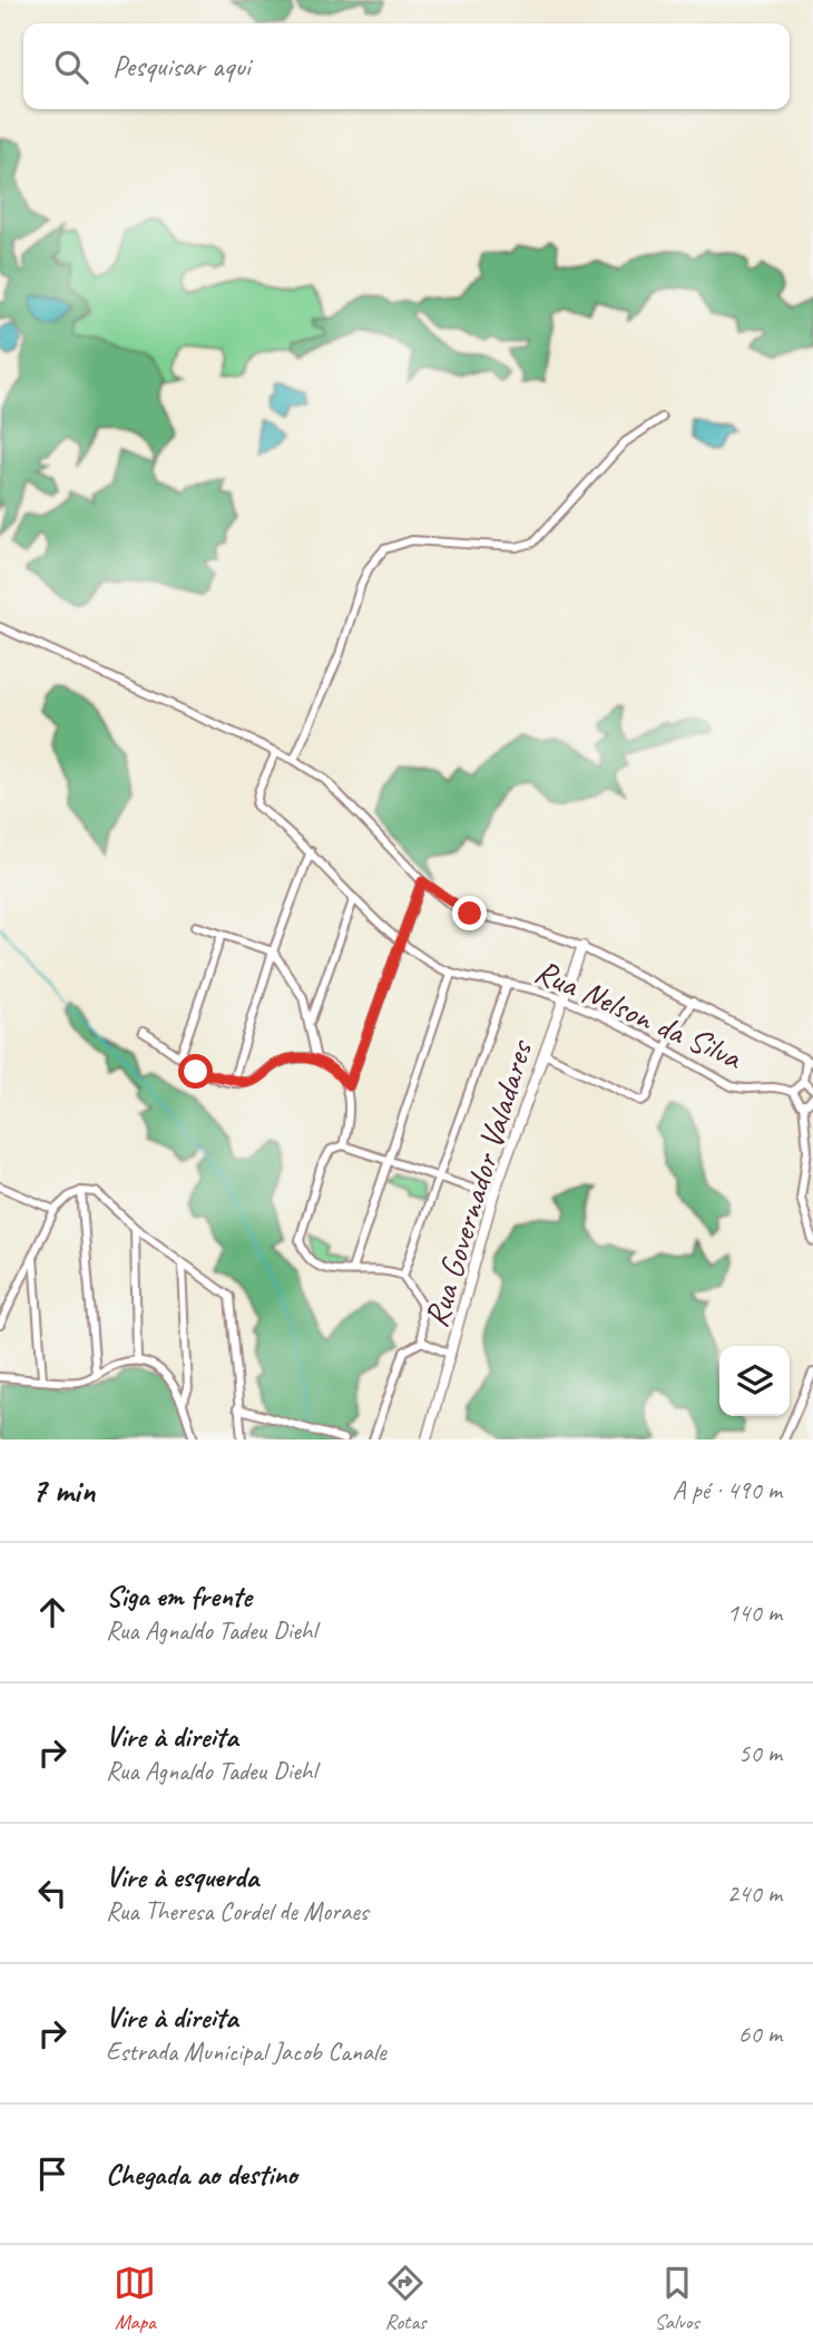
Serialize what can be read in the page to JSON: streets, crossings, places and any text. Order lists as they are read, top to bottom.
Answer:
{
  "streets": {
    "street": ["Rua Nelson da Silva", "Rua Governador Valadares"]
  },
  "crossings": [
    ["Rua Nelson da Silva", "Rua Governador Valadares"]
  ],
  "page": {
    "search": "Pesquisar aqui",
    "heading": ["7 min", "A pé · 490 m"],
    "list": [
      ["Siga em frente", "Rua Agnaldo Tadeu Diehl", "140 m"],
      ["Vire à direita", "Rua Agnaldo Tadeu Diehl", "50 m"],
      ["Vire à esquerda", "Rua Theresa Cordel de Moraes", "240 m"],
      ["Vire à direita", "Estrada Municipal Jacob Canale", "60 m"],
      "Chegada ao destino"
    ],
    "nav": ["Mapa", "Rotas", "Salvos"]
  }
}
